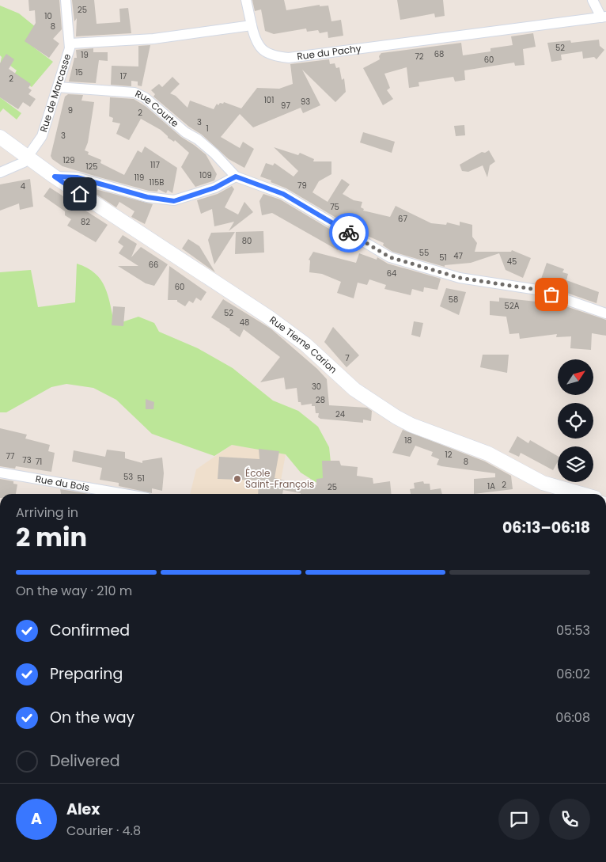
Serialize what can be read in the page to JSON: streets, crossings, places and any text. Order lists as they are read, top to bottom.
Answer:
{
  "streets": {
    "street": [
      "Rue du Pachy",
      "Rue de Marcasse",
      "Rue Courte",
      "Rue Tierne Carion",
      "Rue du Bois"
    ]
  },
  "crossings": [
    ["Rue de Marcasse", "Rue Courte"],
    ["Rue de Marcasse", "Rue Tierne Carion"]
  ],
  "places": ["École Saint-François"],
  "house_numbers": [
    "25",
    "10",
    "8",
    "52",
    "68",
    "19",
    "72",
    "60",
    "15",
    "17",
    "2",
    "101",
    "93",
    "97",
    "9",
    "2",
    "3",
    "1",
    "3",
    "129",
    "117",
    "125",
    "109",
    "119",
    "115B",
    "79",
    "4",
    "75",
    "67",
    "82",
    "80",
    "55",
    "47",
    "51",
    "45",
    "66",
    "64",
    "60",
    "58",
    "52A",
    "52",
    "48",
    "7",
    "30",
    "28",
    "24",
    "18",
    "12",
    "77",
    "73",
    "71",
    "8",
    "53",
    "51",
    "2",
    "1A",
    "25"
  ],
  "north": "top right",
  "page": {
    "heading": ["2 min", "Arriving in", "06:13–06:18"],
    "panel": ["Alex", "Courier · 4.8"],
    "bar": "On the way · 210 m",
    "list": [
      ["Confirmed", "05:53"],
      ["Preparing", "06:02"],
      ["On the way", "06:08"],
      "Delivered"
    ],
    "round": "A"
  }
}
